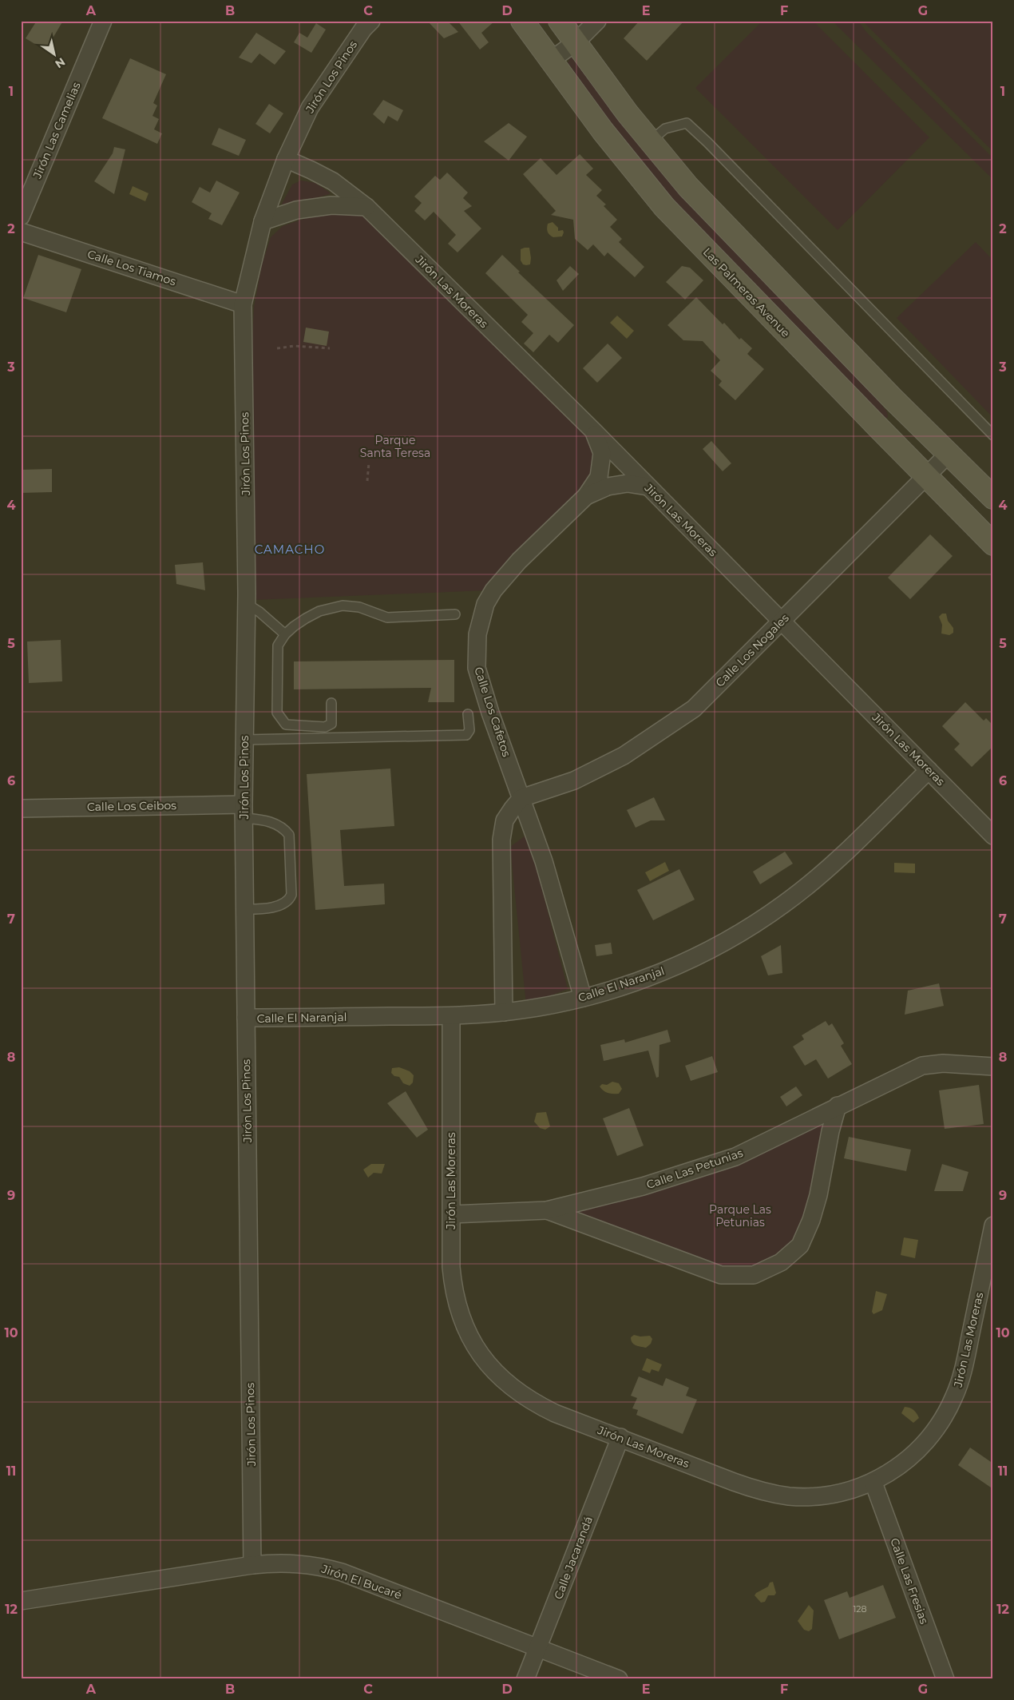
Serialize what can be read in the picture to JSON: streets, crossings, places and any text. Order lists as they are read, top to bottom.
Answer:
{
  "streets": {
    "main road": ["Las Palmeras Avenue"],
    "street": [
      "Jirón Los Pinos",
      "Jirón Las Camelias",
      "Calle Los Tiamos",
      "Jirón Las Moreras",
      "Calle Los Nogales",
      "Calle Los Cafetos",
      "Calle Los Ceibos",
      "Calle El Naranjal",
      "Calle Las Petunias",
      "Calle Jacarandá",
      "Calle Las Fresias",
      "Jirón El Bucaré"
    ]
  },
  "crossings": [
    ["Jirón Los Pinos", "Calle Los Tiamos"],
    ["Jirón Los Pinos", "Jirón Las Moreras"],
    ["Jirón Los Pinos", "Calle Los Ceibos"],
    ["Jirón Los Pinos", "Calle El Naranjal"],
    ["Jirón Los Pinos", "Jirón El Bucaré"],
    ["Jirón Las Moreras", "Calle Los Nogales"],
    ["Jirón Las Moreras", "Calle Los Cafetos"],
    ["Jirón Las Moreras", "Calle El Naranjal"],
    ["Jirón Las Moreras", "Calle Las Petunias"],
    ["Jirón Las Moreras", "Calle Jacarandá"],
    ["Jirón Las Moreras", "Calle Las Fresias"],
    ["Las Palmeras Avenue", "Calle Los Nogales"],
    ["Calle Los Nogales", "Calle Los Cafetos"],
    ["Calle Los Cafetos", "Calle El Naranjal"],
    ["Calle Jacarandá", "Jirón El Bucaré"]
  ],
  "districts": ["CAMACHO"],
  "parks": ["Parque Santa Teresa", "Parque Las Petunias"],
  "house_numbers": ["128"],
  "north": "bottom right",
  "grid": {
    "columns": [
      "A",
      "B",
      "C",
      "D",
      "E",
      "F",
      "G"
    ],
    "rows": [
      "1",
      "2",
      "3",
      "4",
      "5",
      "6",
      "7",
      "8",
      "9",
      "10",
      "11",
      "12"
    ]
  }
}
